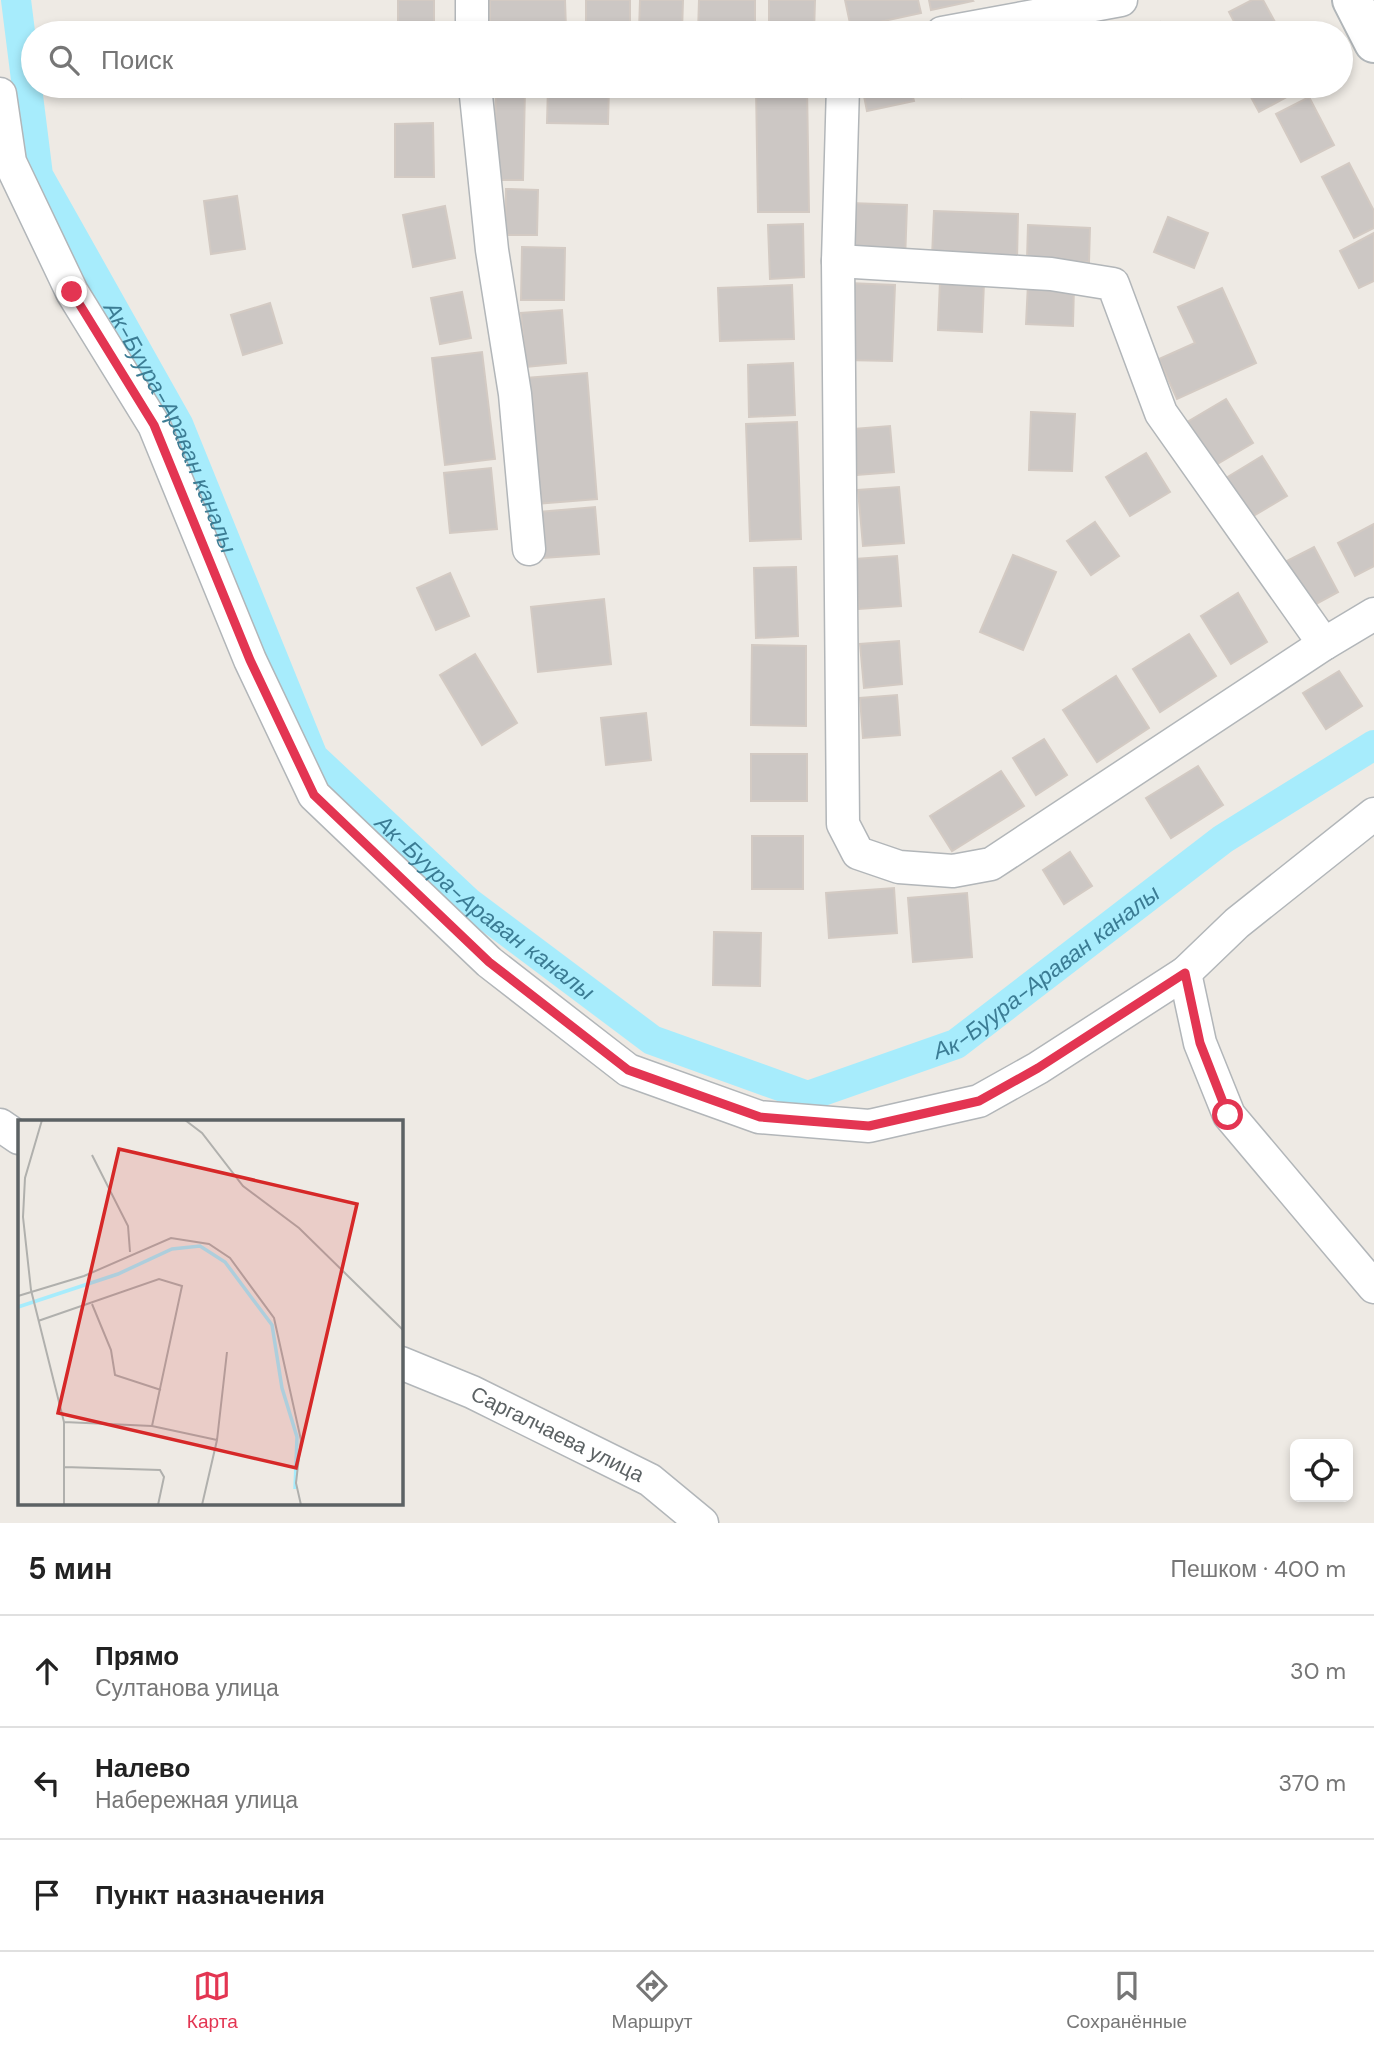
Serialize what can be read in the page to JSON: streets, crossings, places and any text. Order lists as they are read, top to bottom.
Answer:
{
  "streets": {
    "street": ["Саргалчаева улица"]
  },
  "water": ["Ак-Буура-Араван каналы"],
  "page": {
    "search": "Поиск",
    "heading": ["5 мин", "Пешком · 400 m"],
    "list": [
      ["Прямо", "Султанова улица", "30 m"],
      ["Налево", "Набережная улица", "370 m"],
      "Пункт назначения"
    ],
    "nav": ["Карта", "Маршрут", "Сохранённые"]
  }
}
